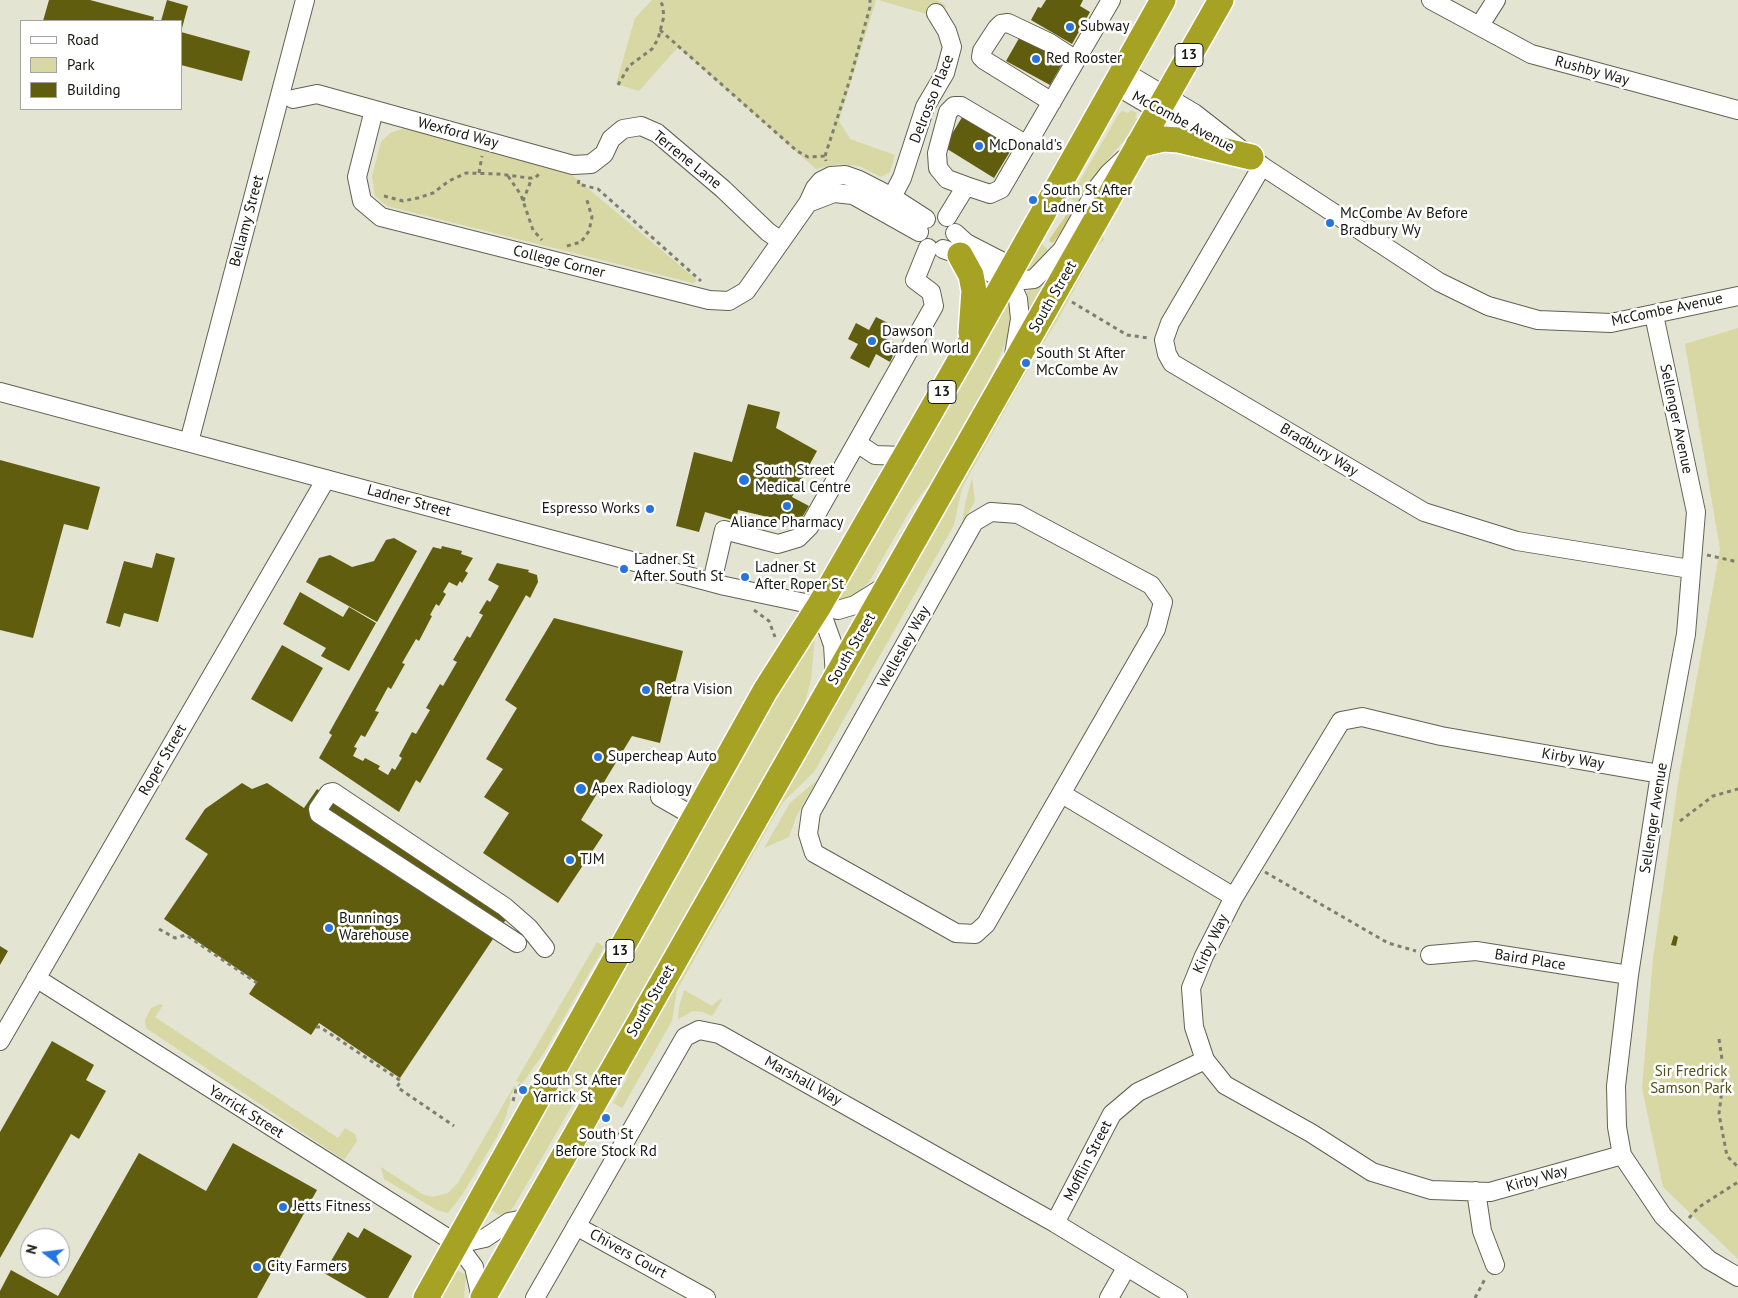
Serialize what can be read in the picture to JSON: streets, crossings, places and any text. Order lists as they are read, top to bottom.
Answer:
{
  "streets": {
    "highway": ["13", "South Street"],
    "street": [
      "Rushby Way",
      "Delrosso Place",
      "McCombe Avenue",
      "Wexford Way",
      "Terrene Lane",
      "Bellamy Street",
      "College Corner",
      "Sellenger Avenue",
      "Bradbury Way",
      "Ladner Street",
      "Wellesley Way",
      "Kirby Way",
      "Roper Street",
      "Baird Place",
      "Marshall Way",
      "Yarrick Street",
      "Mofflin Street",
      "Chivers Court"
    ]
  },
  "crossings": [
    ["13", "McCombe Avenue"],
    ["13", "Ladner Street"],
    ["13", "Yarrick Street"],
    ["Delrosso Place", "College Corner"],
    ["McCombe Avenue", "South Street"],
    ["McCombe Avenue", "Sellenger Avenue"],
    ["Wexford Way", "Terrene Lane"],
    ["Wexford Way", "College Corner"],
    ["Terrene Lane", "College Corner"],
    ["Bellamy Street", "Ladner Street"],
    ["South Street", "Ladner Street"],
    ["South Street", "Yarrick Street"],
    ["Sellenger Avenue", "Bradbury Way"],
    ["Sellenger Avenue", "Kirby Way"],
    ["Sellenger Avenue", "Baird Place"],
    ["Ladner Street", "Roper Street"],
    ["Kirby Way", "Mofflin Street"],
    ["Roper Street", "Yarrick Street"],
    ["Marshall Way", "Mofflin Street"],
    ["Marshall Way", "Chivers Court"]
  ],
  "parks": ["Sir Fredrick Samson Park"],
  "places": [
    "Subway",
    "Red Rooster",
    "McDonald's",
    "South St After Ladner St",
    "McCombe Av Before Bradbury Wy",
    "Dawson Garden World",
    "South St After McCombe Av",
    "South Street Medical Centre",
    "Aliance Pharmacy",
    "Espresso Works",
    "Ladner St After South St",
    "Ladner St After Roper St",
    "Retra Vision",
    "Supercheap Auto",
    "Apex Radiology",
    "TJM",
    "Bunnings Warehouse",
    "South St After Yarrick St",
    "South St Before Stock Rd",
    "Jetts Fitness",
    "City Farmers"
  ],
  "legend": ["Road", "Park", "Building"],
  "north": "left"
}
